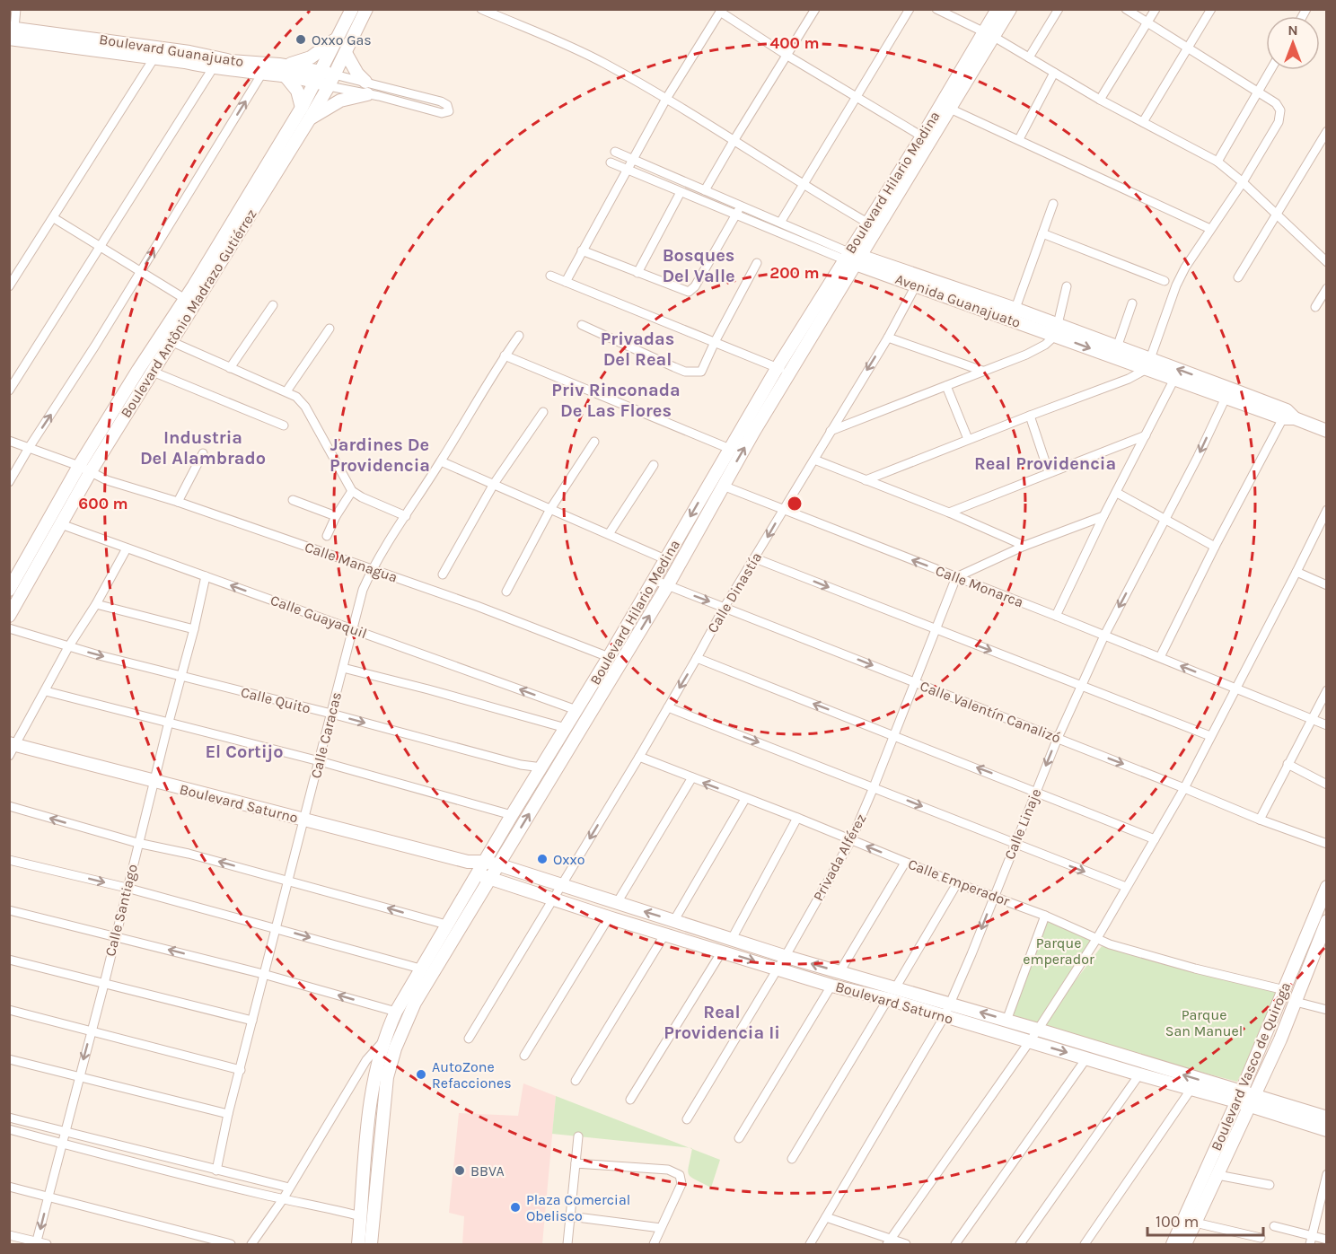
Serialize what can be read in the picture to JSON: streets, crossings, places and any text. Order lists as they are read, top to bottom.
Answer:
{
  "streets": {
    "street": [
      "Boulevard Guanajuato",
      "Boulevard Hilario Medina",
      "Avenida Guanajuato",
      "Boulevard Antônio Madrazo Gutiérrez",
      "Calle Managua",
      "Calle Monarca",
      "Calle Dinastía",
      "Calle Guayaquil",
      "Calle Quito",
      "Calle Valentín Canalizó",
      "Calle Caracas",
      "Boulevard Saturno",
      "Calle Linaje",
      "Privada Alférez",
      "Calle Emperador",
      "Calle Santiago",
      "Boulevard Vasco de Quiroga"
    ]
  },
  "crossings": [
    ["Boulevard Guanajuato", "Boulevard Antônio Madrazo Gutiérrez"],
    ["Boulevard Hilario Medina", "Avenida Guanajuato"],
    ["Boulevard Hilario Medina", "Calle Managua"],
    ["Boulevard Hilario Medina", "Calle Monarca"],
    ["Boulevard Hilario Medina", "Calle Guayaquil"],
    ["Boulevard Hilario Medina", "Calle Quito"],
    ["Boulevard Hilario Medina", "Calle Valentín Canalizó"],
    ["Boulevard Hilario Medina", "Boulevard Saturno"],
    ["Avenida Guanajuato", "Calle Dinastía"],
    ["Avenida Guanajuato", "Calle Linaje"],
    ["Boulevard Antônio Madrazo Gutiérrez", "Calle Managua"],
    ["Boulevard Antônio Madrazo Gutiérrez", "Calle Guayaquil"],
    ["Calle Managua", "Calle Caracas"],
    ["Calle Monarca", "Calle Dinastía"],
    ["Calle Monarca", "Calle Linaje"],
    ["Calle Monarca", "Privada Alférez"],
    ["Calle Dinastía", "Calle Valentín Canalizó"],
    ["Calle Dinastía", "Boulevard Saturno"],
    ["Calle Dinastía", "Calle Emperador"],
    ["Calle Guayaquil", "Calle Caracas"],
    ["Calle Guayaquil", "Calle Santiago"],
    ["Calle Quito", "Calle Caracas"],
    ["Calle Quito", "Calle Santiago"],
    ["Calle Valentín Canalizó", "Calle Linaje"],
    ["Calle Valentín Canalizó", "Privada Alférez"],
    ["Calle Caracas", "Boulevard Saturno"],
    ["Boulevard Saturno", "Calle Linaje"],
    ["Boulevard Saturno", "Privada Alférez"],
    ["Boulevard Saturno", "Calle Santiago"],
    ["Boulevard Saturno", "Boulevard Vasco de Quiroga"],
    ["Calle Linaje", "Calle Emperador"],
    ["Privada Alférez", "Calle Emperador"],
    ["Calle Emperador", "Boulevard Vasco de Quiroga"]
  ],
  "districts": [
    "Bosques Del Valle",
    "Privadas Del Real",
    "Priv Rinconada De Las Flores",
    "Industria Del Alambrado",
    "Jardines De Providencia",
    "Real Providencia",
    "El Cortijo",
    "Real Providencia Ii"
  ],
  "parks": ["Parque emperador", "Parque San Manuel"],
  "places": [
    "Oxxo Gas",
    "Oxxo",
    "AutoZone Refacciones",
    "BBVA",
    "Plaza Comercial Obelisco"
  ],
  "scale_bar": "100 m",
  "north": "top",
  "rings": ["400 m", "200 m", "600 m"]
}
